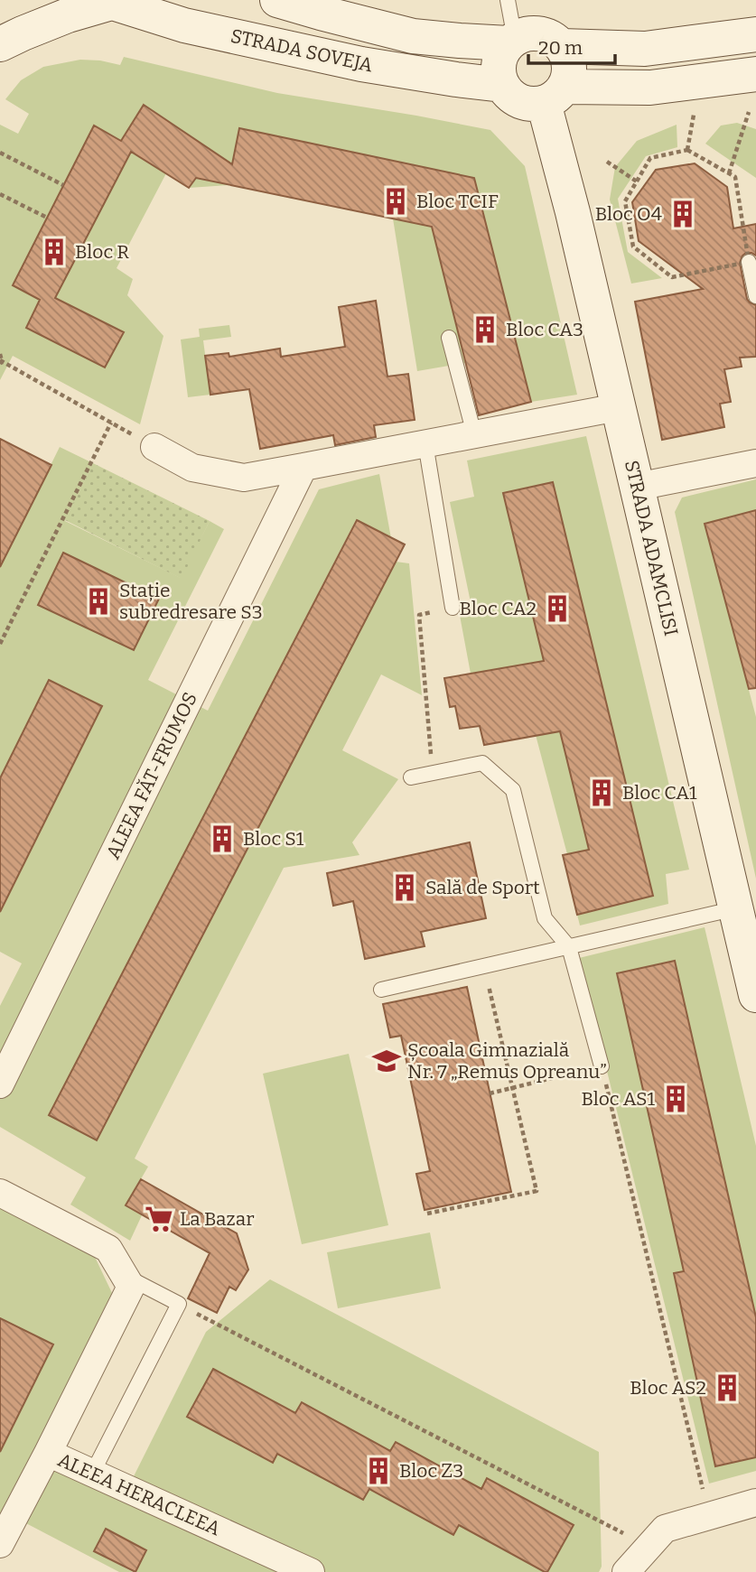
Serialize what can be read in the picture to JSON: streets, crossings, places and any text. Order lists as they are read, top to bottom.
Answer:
{
  "streets": {
    "main road": ["STRADA SOVEJA", "STRADA ADAMCLISI"],
    "street": ["ALEEA FĂT-FRUMOS", "ALEEA HERACLEEA"]
  },
  "crossings": [
    ["STRADA SOVEJA", "STRADA ADAMCLISI"]
  ],
  "places": {
    "building": [
      "Bloc TCIF",
      "Bloc O4",
      "Bloc R",
      "Bloc CA3",
      "Stație subredresare S3",
      "Bloc CA2",
      "Bloc CA1",
      "Bloc S1",
      "Sală de Sport",
      "Bloc AS1",
      "Bloc AS2",
      "Bloc Z3"
    ],
    "school or university": ["Școala Gimnazială Nr. 7 „Remus Opreanu”"],
    "supermarket": ["La Bazar"]
  },
  "scale_bar": "20 m"
}
